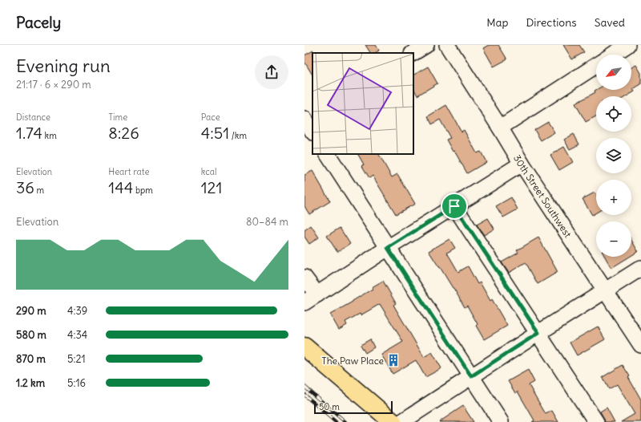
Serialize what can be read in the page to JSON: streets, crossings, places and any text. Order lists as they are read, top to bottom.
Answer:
{
  "streets": {
    "street": ["30th Street Southwest"]
  },
  "places": {
    "building": ["The Paw Place"]
  },
  "scale_bar": "50 m",
  "north": "bottom left",
  "page": {
    "header": "Pacely",
    "nav": ["Map", "Directions", "Saved"],
    "heading": ["Evening run", "21:17 · 6 × 290 m"],
    "map_buttons": ["+", "−"],
    "stats": [
      ["Distance", "1.74 km"],
      ["Time", "8:26"],
      ["Pace", "4:51 /km"],
      ["Elevation", "36 m"],
      ["Heart rate", "144 bpm"],
      ["kcal", "121"]
    ],
    "chart": ["Elevation", "80–84 m"],
    "list": [
      {
        "name": "290 m",
        "note": "4:39"
      },
      {
        "name": "580 m",
        "note": "4:34"
      },
      {
        "name": "870 m",
        "note": "5:21"
      },
      {
        "name": "1.2 km",
        "note": "5:16"
      }
    ],
    "scale": "50 m"
  }
}
